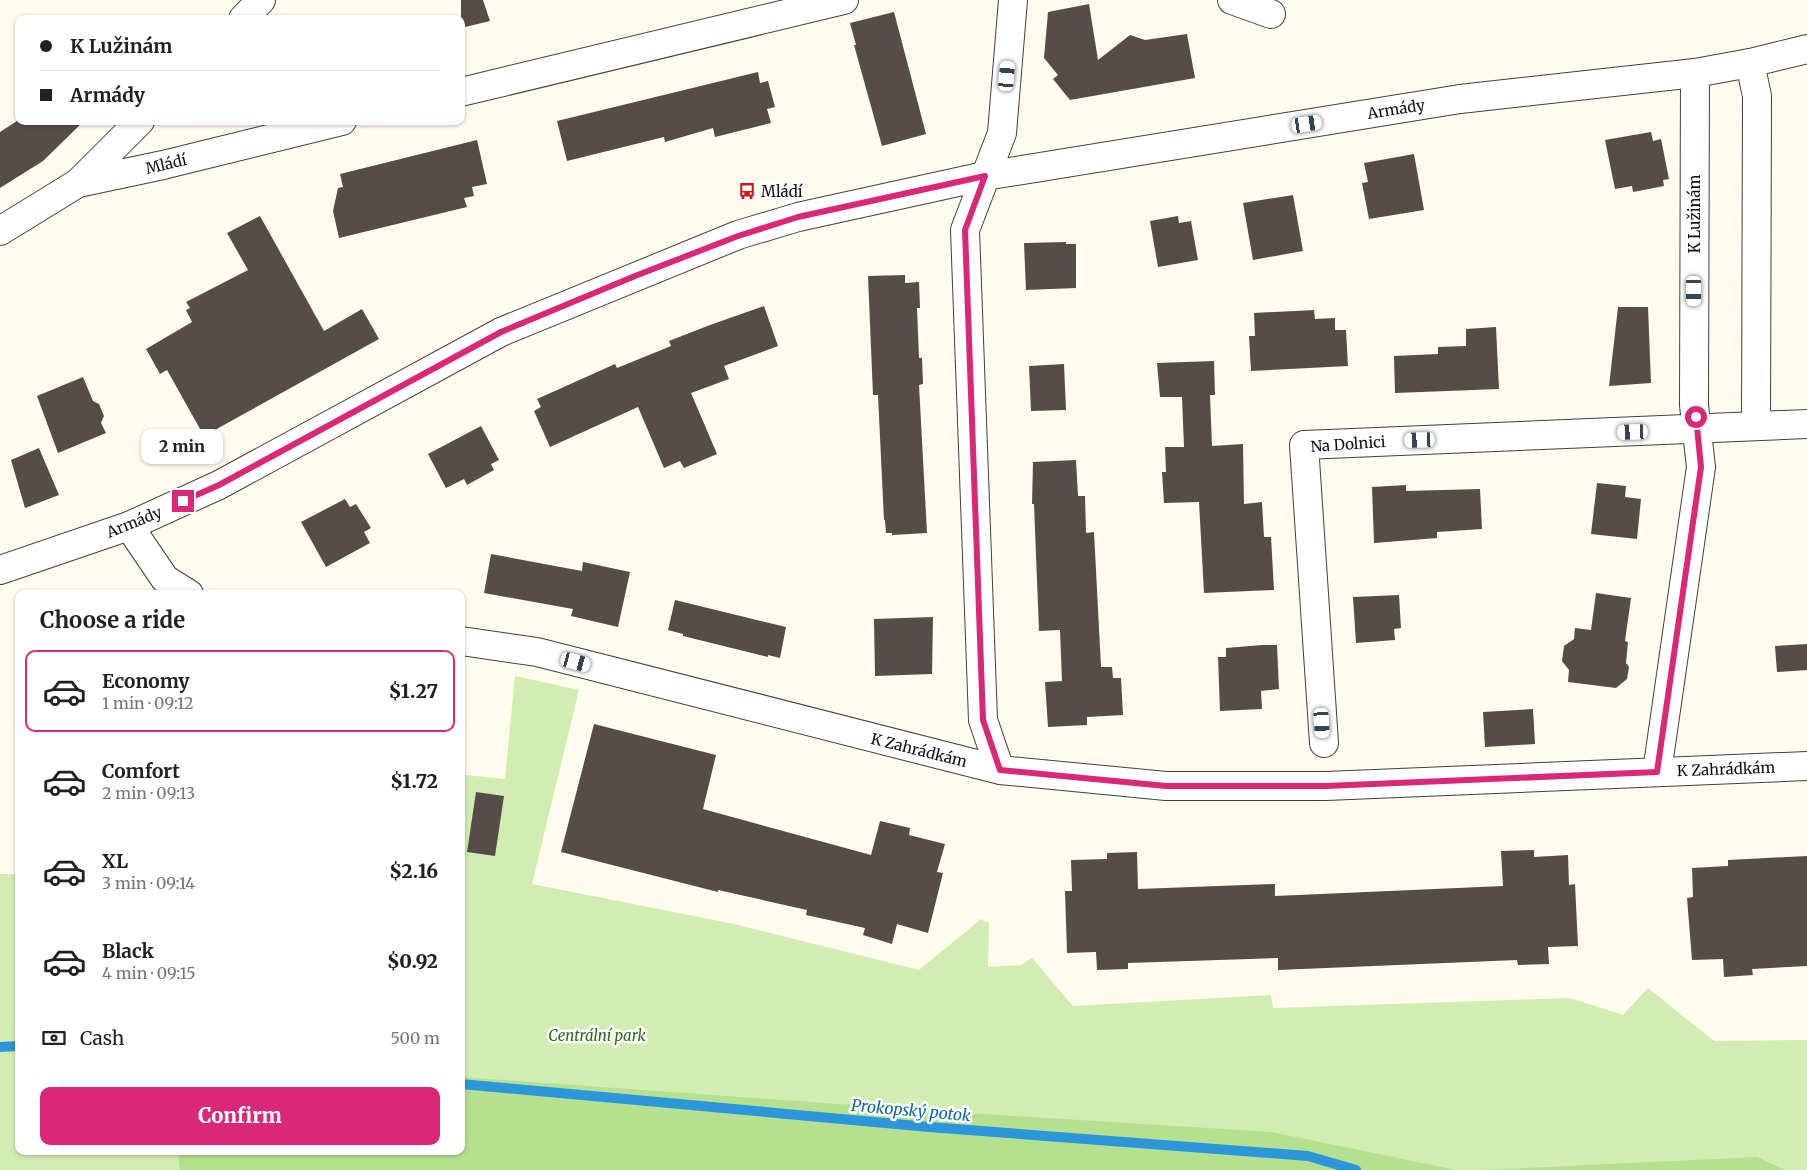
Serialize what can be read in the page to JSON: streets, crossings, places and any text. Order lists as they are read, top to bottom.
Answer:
{
  "streets": {
    "street": [
      "Armády",
      "Mládí",
      "K Lužinám",
      "Na Dolnici",
      "K Zahrádkám"
    ]
  },
  "crossings": [
    ["Armády", "K Lužinám"],
    ["K Lužinám", "Na Dolnici"],
    ["K Lužinám", "K Zahrádkám"]
  ],
  "water": ["Prokopský potok"],
  "parks": ["Centrální park"],
  "places": {
    "bus stop": ["Mládí"]
  },
  "page": {
    "banner": ["K Lužinám", "Armády"],
    "bubble": "2 min",
    "heading": "Choose a ride",
    "list": [
      {
        "name": "Economy",
        "note": "1 min · 09:12",
        "value": "$1.27"
      },
      {
        "name": "Comfort",
        "note": "2 min · 09:13",
        "value": "$1.72"
      },
      {
        "name": "XL",
        "note": "3 min · 09:14",
        "value": "$2.16"
      },
      {
        "name": "Black",
        "note": "4 min · 09:15",
        "value": "$0.92"
      }
    ],
    "pay": ["Cash", "500 m"],
    "buttons": "Confirm"
  }
}
